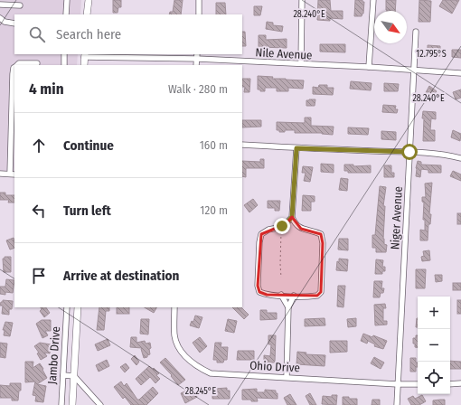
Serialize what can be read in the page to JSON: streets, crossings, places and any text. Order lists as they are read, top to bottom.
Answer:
{
  "streets": {
    "main road": ["Jambo Drive"],
    "street": ["Nile Avenue", "Niger Avenue", "Ohio Drive"]
  },
  "crossings": [
    ["Nile Avenue", "Niger Avenue"],
    ["Niger Avenue", "Ohio Drive"]
  ],
  "north": "bottom right",
  "page": {
    "search": "Search here",
    "heading": ["4 min", "Walk · 280 m"],
    "list": [
      ["Continue", "160 m"],
      ["Turn left", "120 m"],
      "Arrive at destination"
    ],
    "map_buttons": ["+", "−"]
  },
  "coordinates": ["28.240°E", "12.795°S", "28.245°E"]
}
